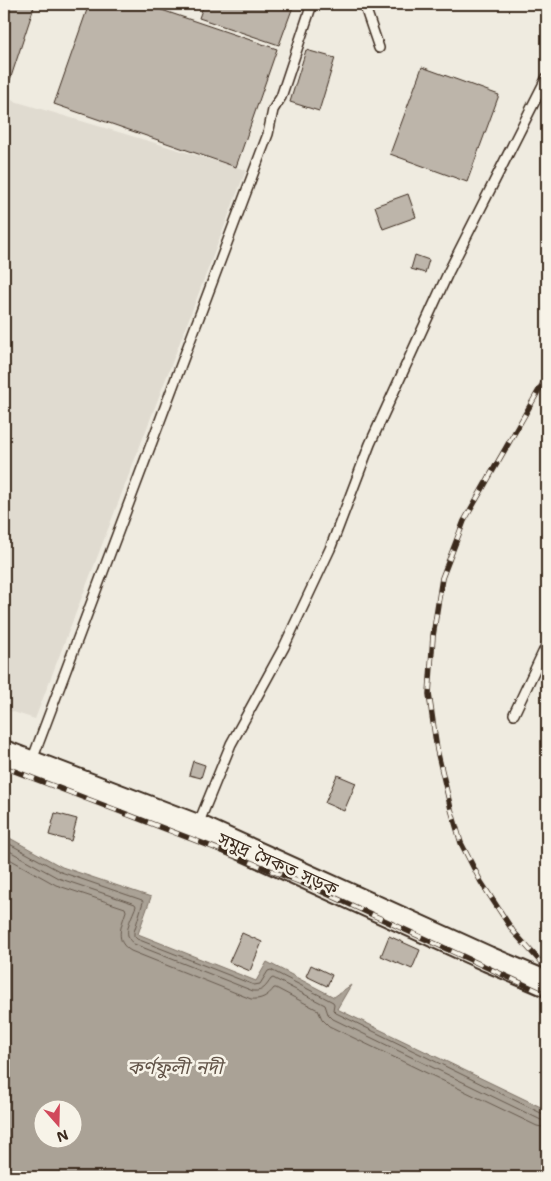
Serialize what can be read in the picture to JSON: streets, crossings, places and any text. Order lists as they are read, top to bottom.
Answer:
{
  "streets": {
    "main road": ["সমুদ্র সৈকত সড়ক"]
  },
  "water": ["কর্ণফুলী নদী"],
  "north": "bottom"
}
